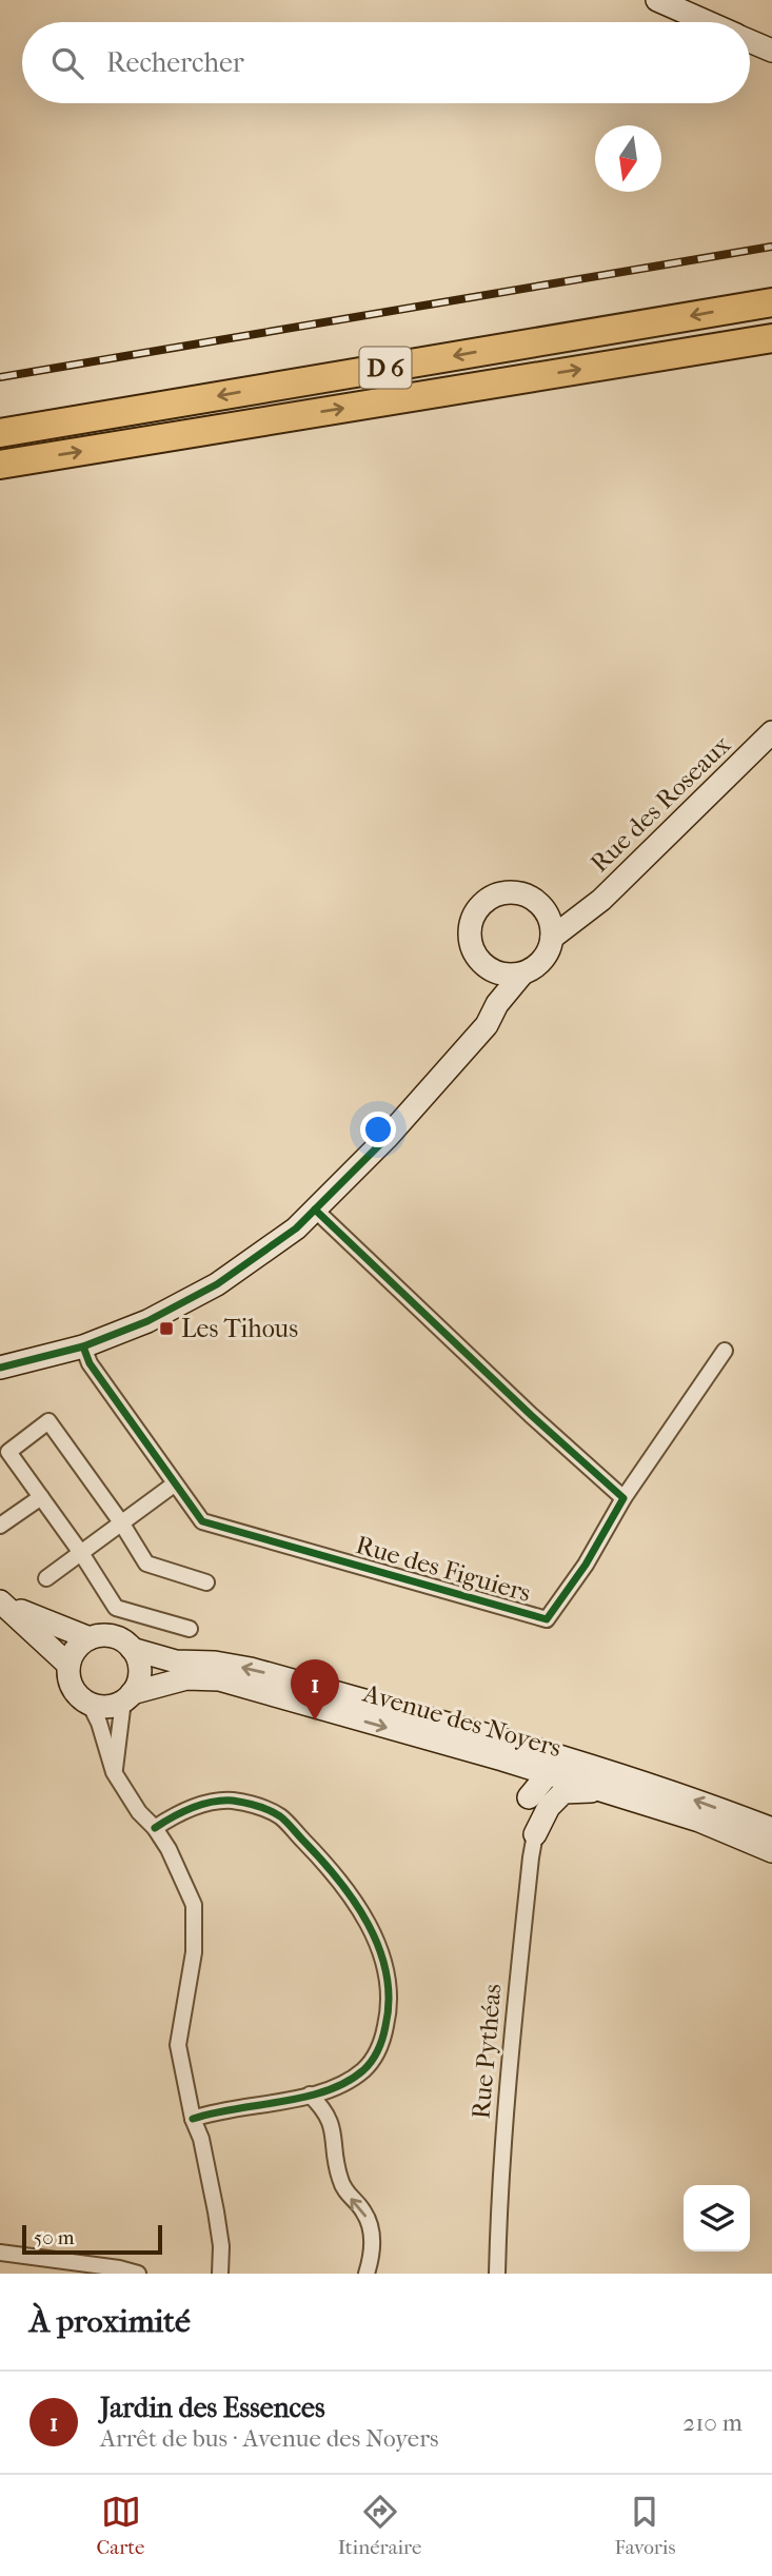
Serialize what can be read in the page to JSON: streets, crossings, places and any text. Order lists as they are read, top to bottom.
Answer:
{
  "streets": {
    "highway": ["D 6"],
    "street": [
      "Rue des Roseaux",
      "Rue des Figuiers",
      "Avenue des Noyers",
      "Rue Pythéas"
    ]
  },
  "crossings": [
    ["Rue des Roseaux", "Rue des Figuiers"]
  ],
  "places": {
    "transit": ["Les Tihous"]
  },
  "scale_bar": "50 m",
  "north": "bottom",
  "page": {
    "search": "Rechercher",
    "pins": "1",
    "scale": "50 m",
    "heading": "À proximité",
    "list": [
      {
        "mark": "1",
        "name": "Jardin des Essences",
        "note": "Arrêt de bus · Avenue des Noyers",
        "value": "210 m"
      }
    ],
    "nav": ["Carte", "Itinéraire", "Favoris"]
  }
}
